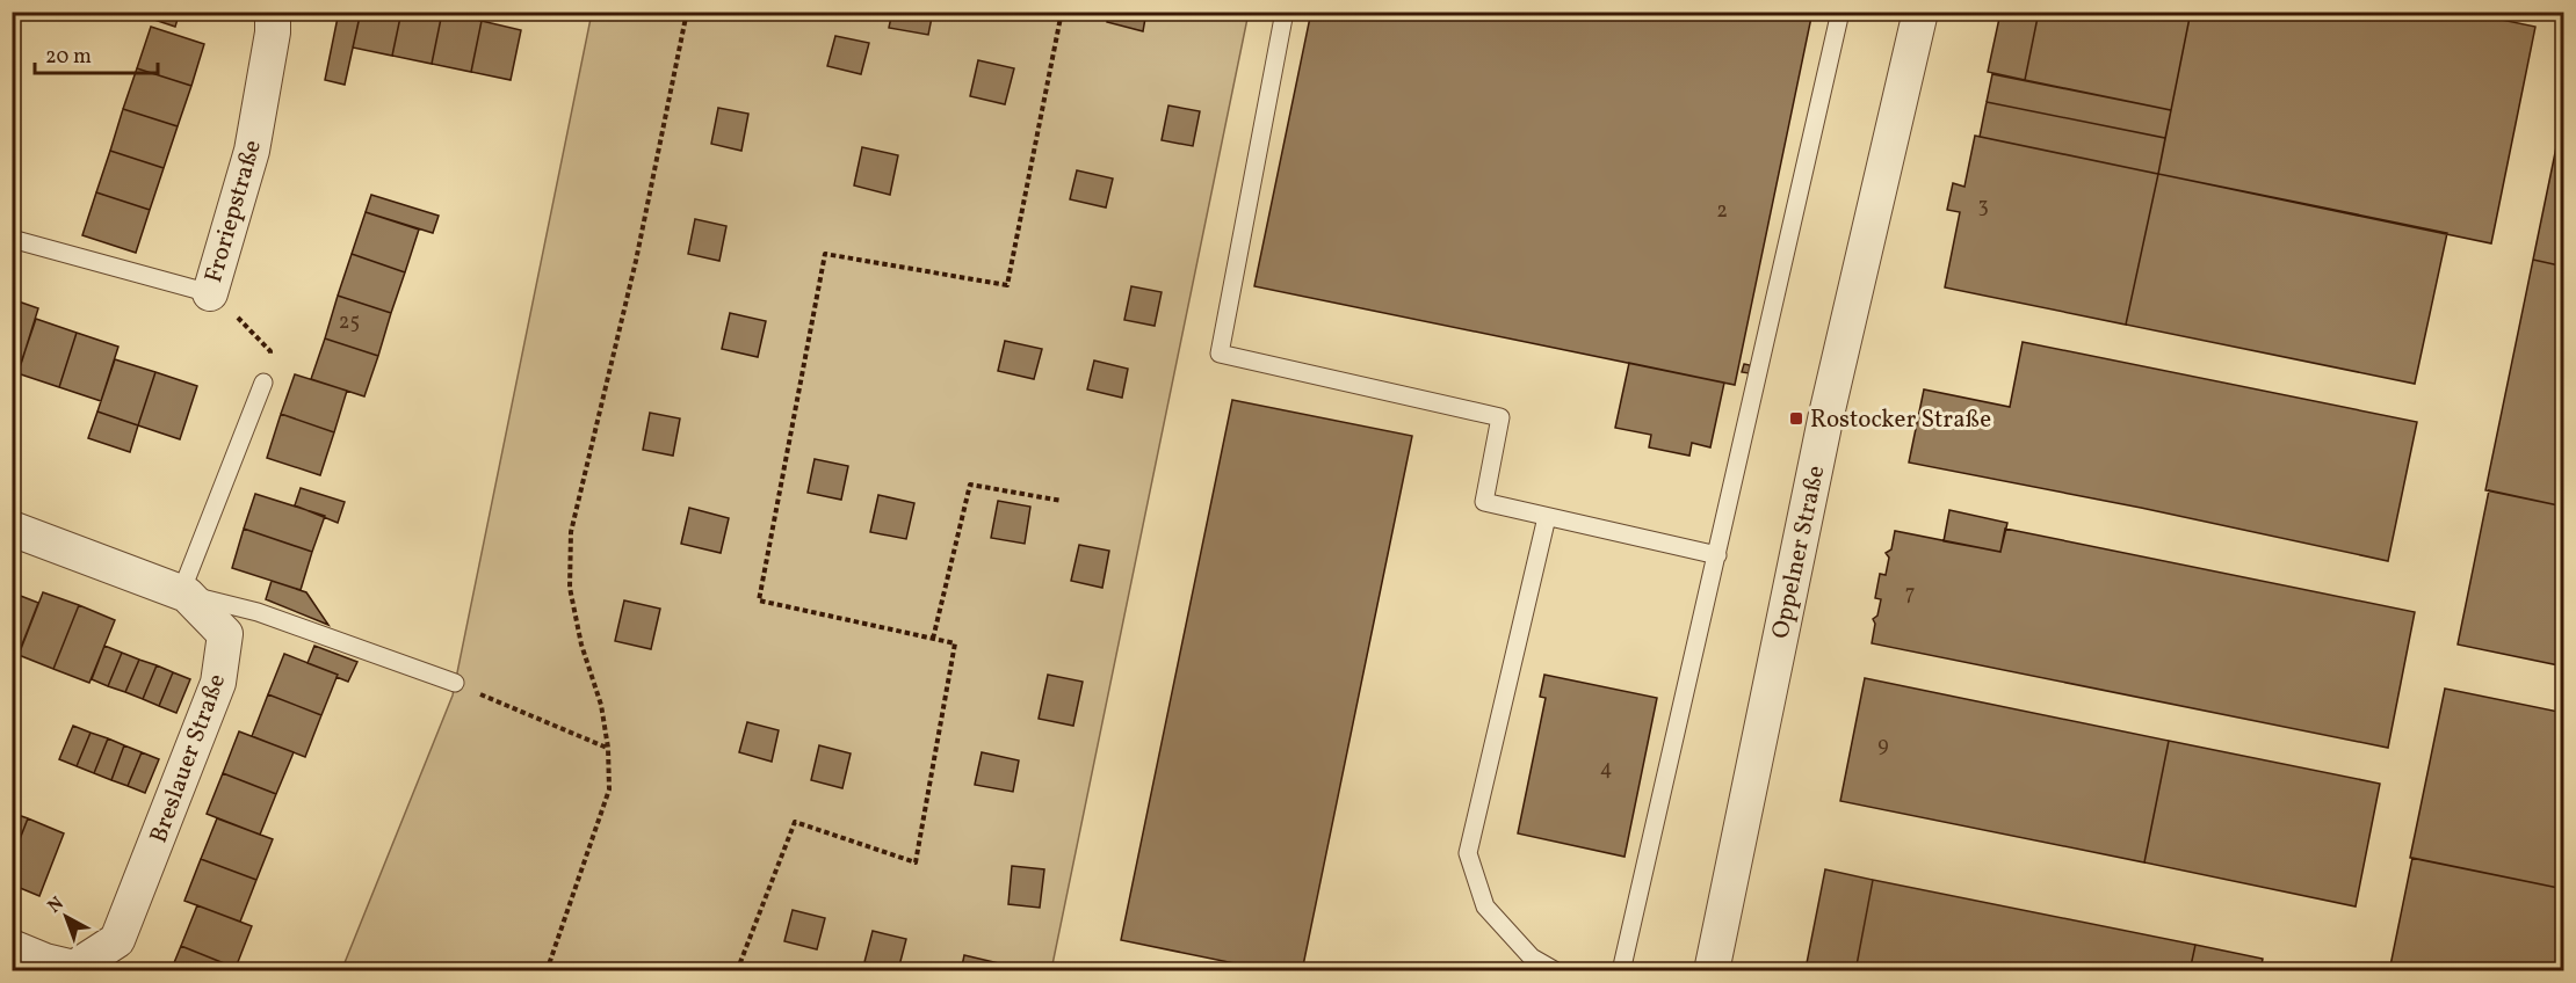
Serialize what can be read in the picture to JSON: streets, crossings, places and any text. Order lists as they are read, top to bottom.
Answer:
{
  "streets": {
    "street": ["Froriepstraße", "Oppelner Straße", "Breslauer Straße"]
  },
  "places": {
    "transit": ["Rostocker Straße"]
  },
  "house_numbers": [
    "3",
    "2",
    "25",
    "7",
    "9",
    "4"
  ],
  "scale_bar": "20 m",
  "north": "top left"
}
